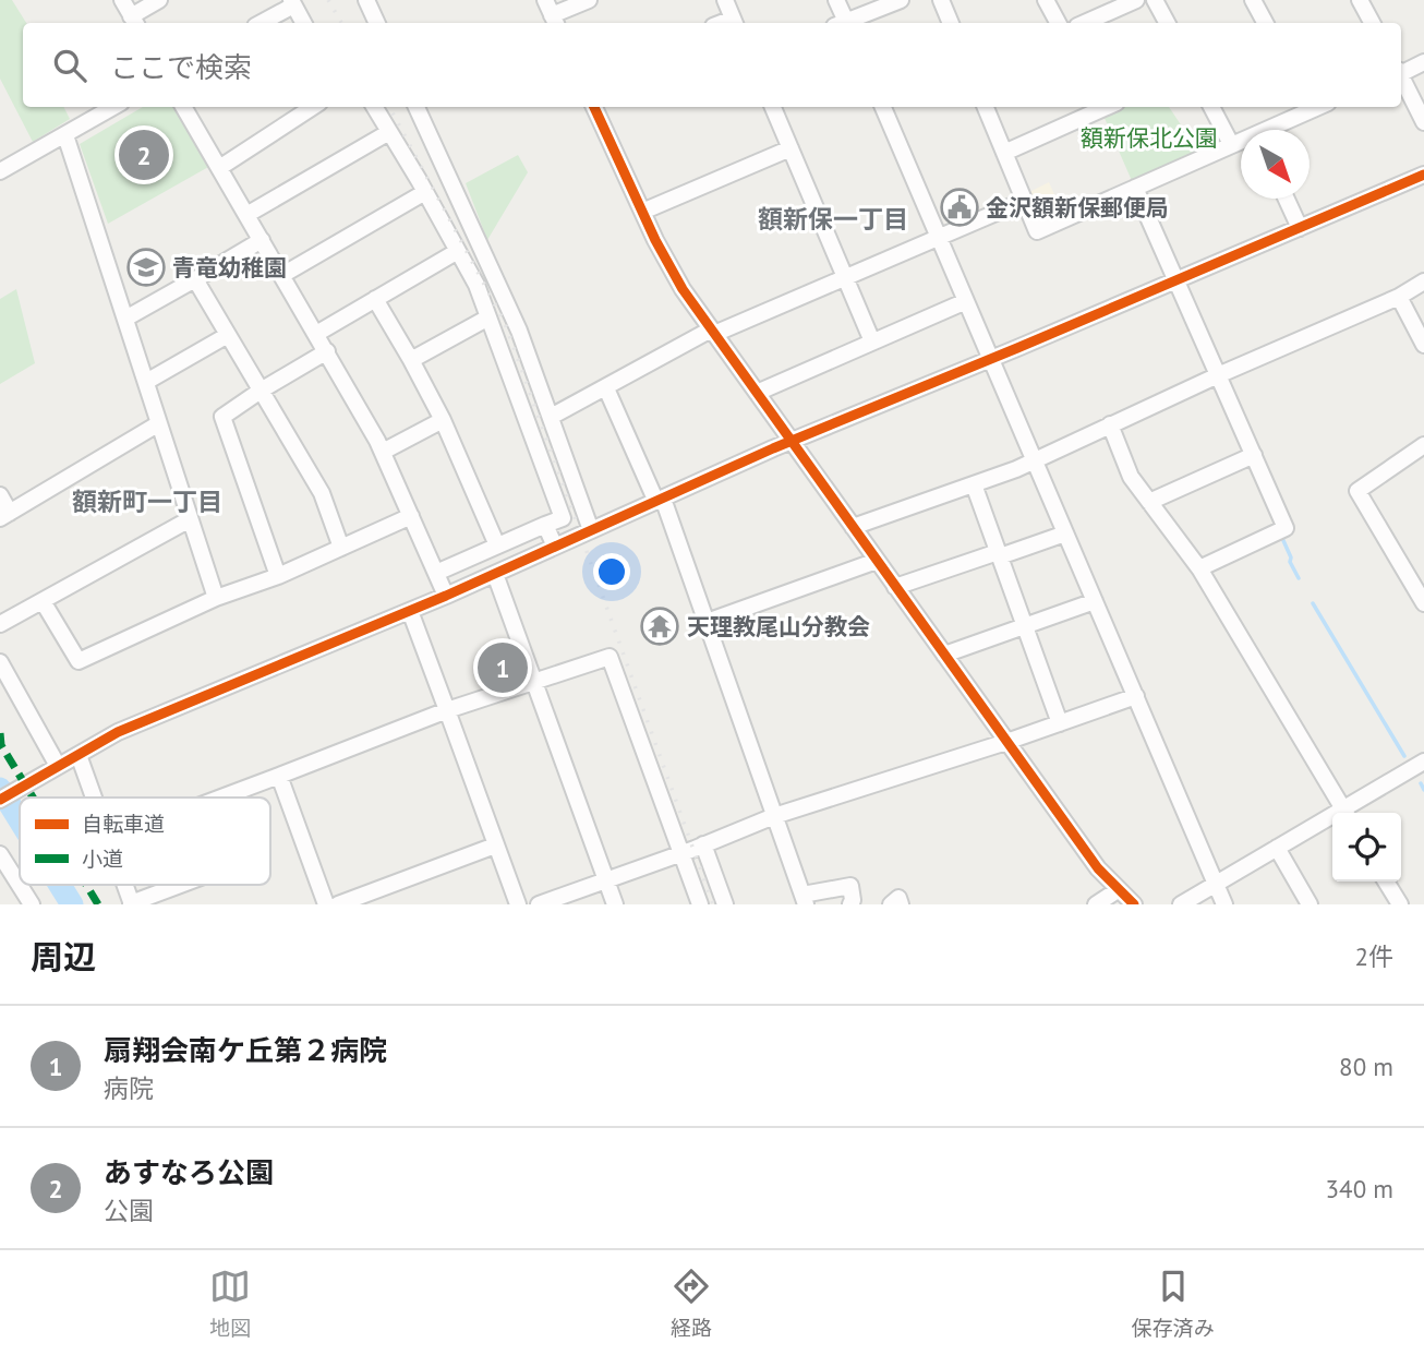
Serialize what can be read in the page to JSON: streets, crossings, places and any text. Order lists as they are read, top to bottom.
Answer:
{
  "districts": ["額新保一丁目", "額新町一丁目"],
  "parks": ["額新保北公園"],
  "places": {
    "public building": ["金沢額新保郵便局"],
    "school or university": ["青竜幼稚園"],
    "temple": ["天理教尾山分教会"]
  },
  "legend": ["自転車道", "小道"],
  "north": "bottom right",
  "page": {
    "search": "ここで検索",
    "pins": ["2", "1"],
    "heading": ["周辺", "2件"],
    "list": [
      {
        "mark": "1",
        "name": "扇翔会南ケ丘第２病院",
        "note": "病院",
        "value": "80 m"
      },
      {
        "mark": "2",
        "name": "あすなろ公園",
        "note": "公園",
        "value": "340 m"
      }
    ],
    "nav": ["地図", "経路", "保存済み"]
  }
}
